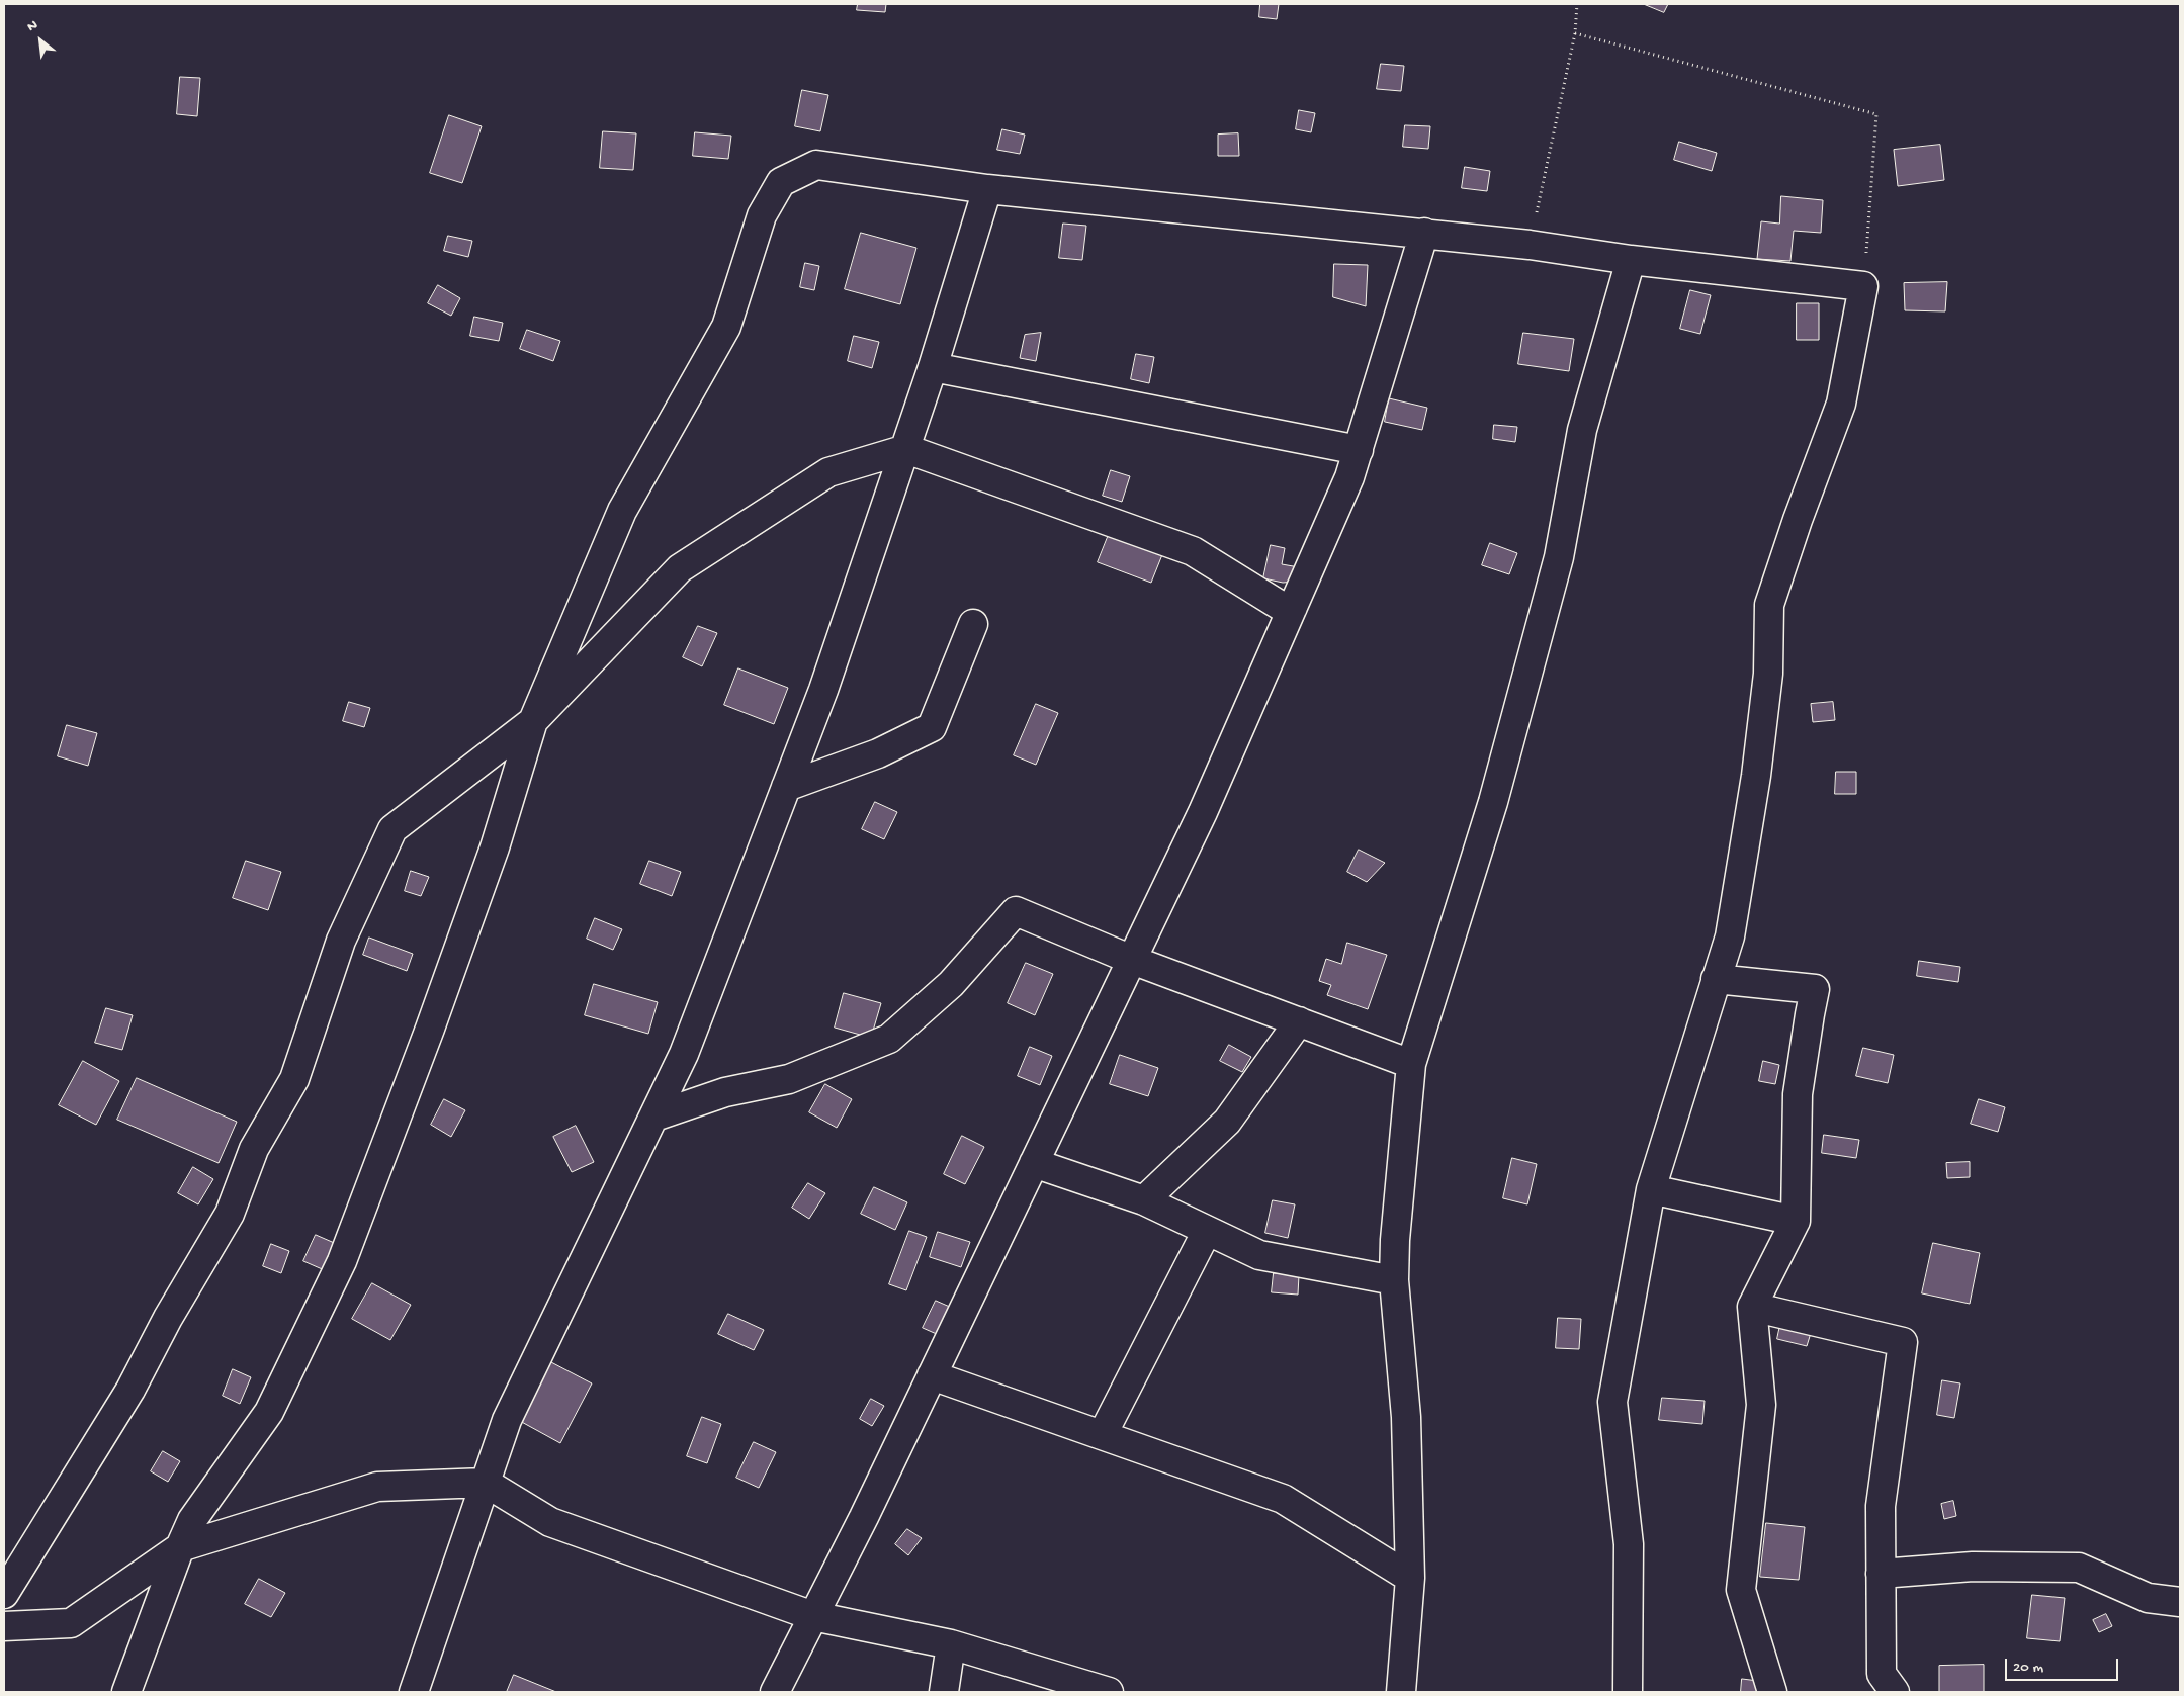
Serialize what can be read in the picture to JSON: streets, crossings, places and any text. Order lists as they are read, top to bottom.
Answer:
{
  "scale_bar": "20 m",
  "north": "top left"
}
